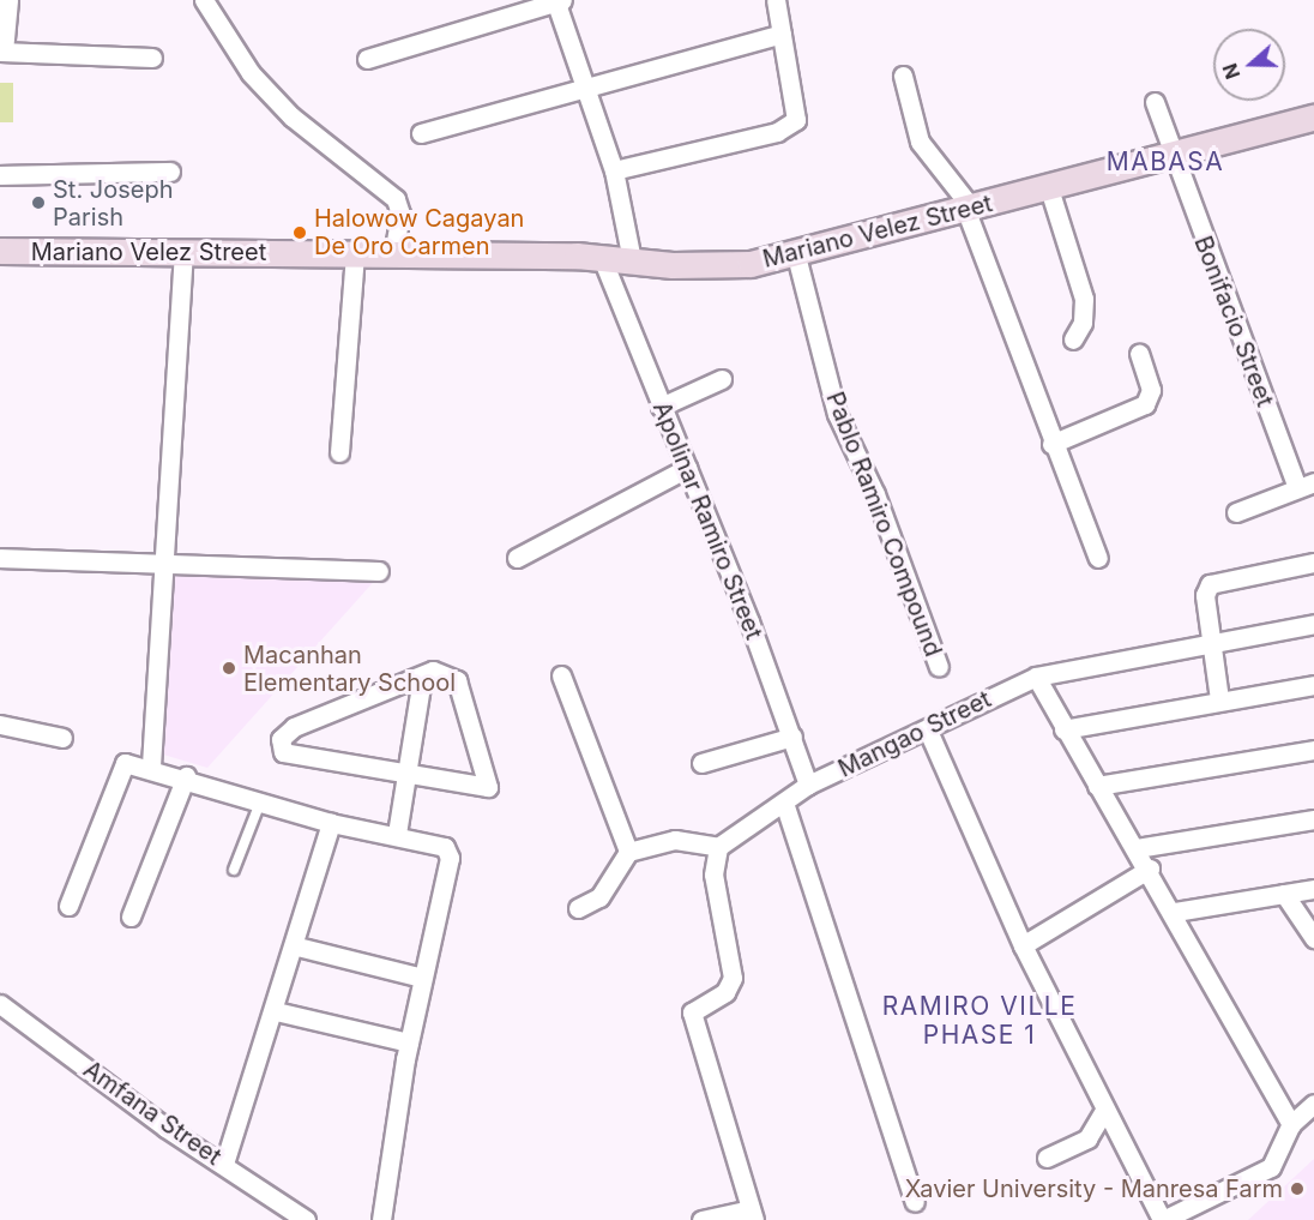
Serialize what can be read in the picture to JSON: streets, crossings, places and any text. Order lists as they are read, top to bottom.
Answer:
{
  "streets": {
    "street": [
      "Mariano Velez Street",
      "Bonifacio Street",
      "Apolinar Ramiro Street",
      "Pablo Ramiro Compound",
      "Mangao Street",
      "Amfana Street"
    ]
  },
  "crossings": [
    ["Mariano Velez Street", "Bonifacio Street"],
    ["Mariano Velez Street", "Apolinar Ramiro Street"],
    ["Mariano Velez Street", "Pablo Ramiro Compound"],
    ["Apolinar Ramiro Street", "Mangao Street"]
  ],
  "districts": ["MABASA", "RAMIRO VILLE PHASE 1"],
  "places": [
    "St. Joseph Parish",
    "Halowow Cagayan De Oro Carmen",
    "Macanhan Elementary School",
    "Xavier University - Manresa Farm"
  ],
  "north": "left"
}
